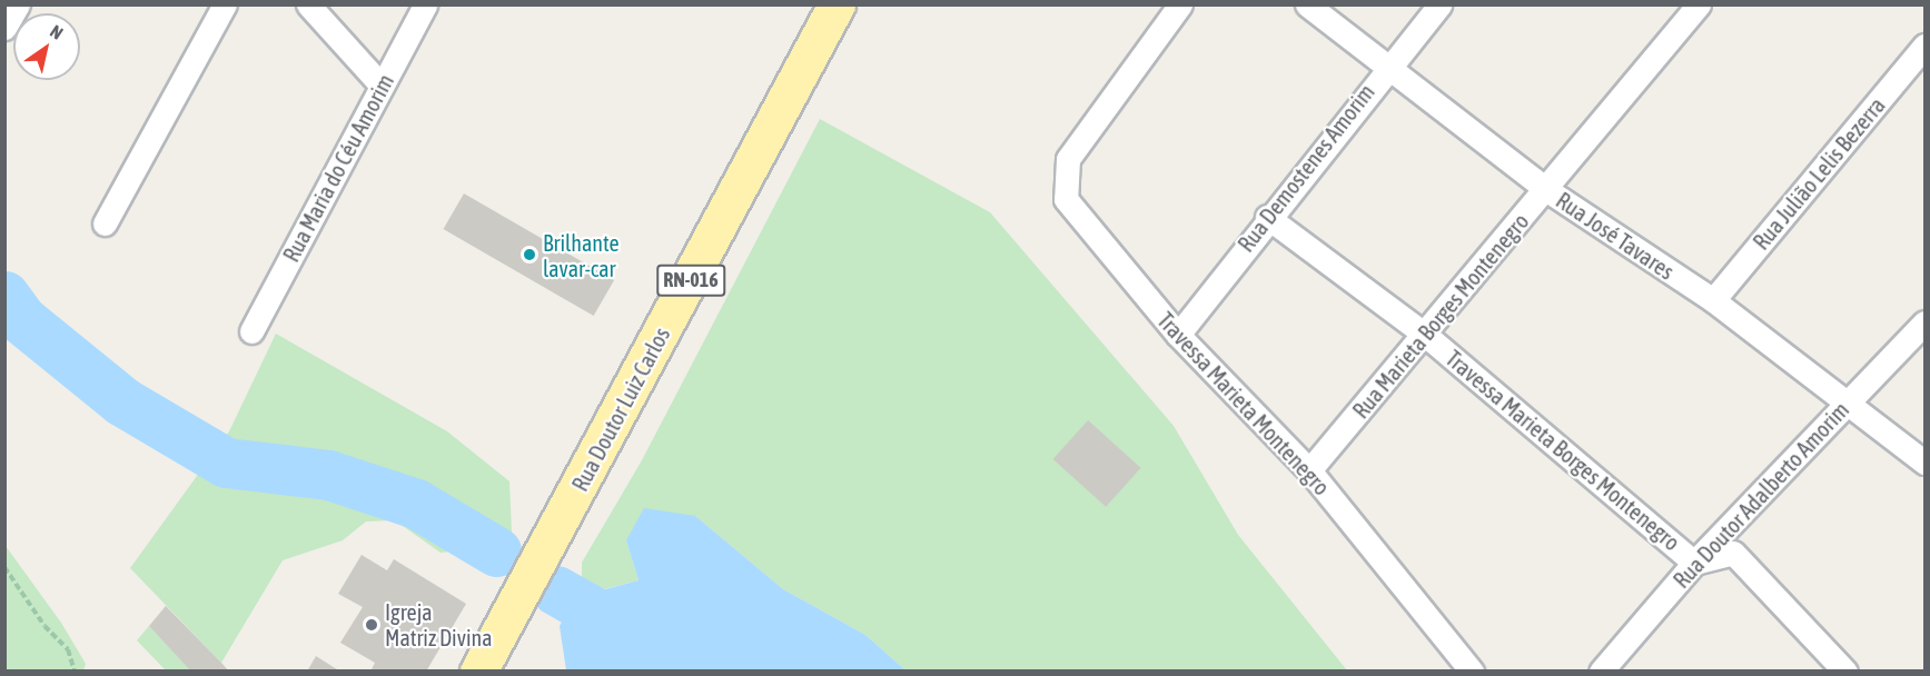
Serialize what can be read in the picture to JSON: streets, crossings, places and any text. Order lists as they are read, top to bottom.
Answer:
{
  "streets": {
    "main road": ["RN-016", "Rua Doutor Luiz Carlos"],
    "street": [
      "Rua Maria do Céu Amorim",
      "Rua Demostenes Amorim",
      "Rua Julião Lelis Bezerra",
      "Rua José Tavares",
      "Rua Marieta Borges Montenegro",
      "Travessa Marieta Montenegro",
      "Travessa Marieta Borges Montenegro",
      "Rua Doutor Adalberto Amorim"
    ]
  },
  "crossings": [
    ["Rua Demostenes Amorim", "Rua José Tavares"],
    ["Rua Demostenes Amorim", "Travessa Marieta Montenegro"],
    ["Rua Demostenes Amorim", "Travessa Marieta Borges Montenegro"],
    ["Rua Julião Lelis Bezerra", "Rua José Tavares"],
    ["Rua José Tavares", "Rua Marieta Borges Montenegro"],
    ["Rua José Tavares", "Rua Doutor Adalberto Amorim"],
    ["Rua Marieta Borges Montenegro", "Travessa Marieta Montenegro"],
    ["Rua Marieta Borges Montenegro", "Travessa Marieta Borges Montenegro"],
    ["Travessa Marieta Borges Montenegro", "Rua Doutor Adalberto Amorim"]
  ],
  "places": ["Brilhante lavar-car", "Igreja Matriz Divina"],
  "north": "top right"
}
